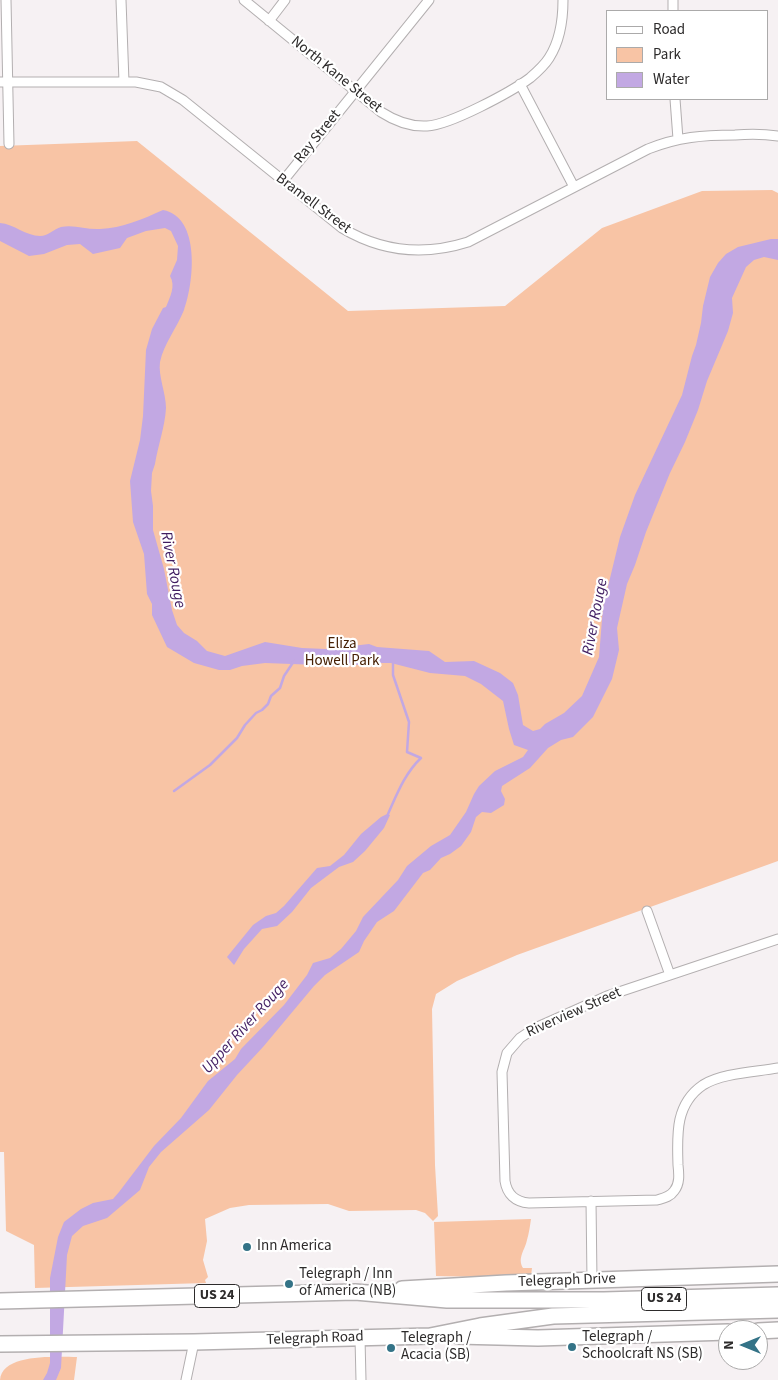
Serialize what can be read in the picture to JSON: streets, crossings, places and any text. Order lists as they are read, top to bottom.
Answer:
{
  "streets": {
    "main road": ["Telegraph Drive", "US 24", "Telegraph Road"],
    "street": [
      "North Kane Street",
      "Ray Street",
      "Bramell Street",
      "Riverview Street"
    ]
  },
  "crossings": [
    ["North Kane Street", "Ray Street"],
    ["Ray Street", "Bramell Street"],
    ["Telegraph Drive", "US 24"]
  ],
  "water": ["River Rouge", "Upper River Rouge"],
  "parks": ["Eliza Howell Park"],
  "places": [
    "Inn America",
    "Telegraph / Inn of America (NB)",
    "Telegraph / Schoolcraft NS (SB)",
    "Telegraph / Acacia (SB)"
  ],
  "legend": ["Road", "Park", "Water"],
  "north": "left"
}
